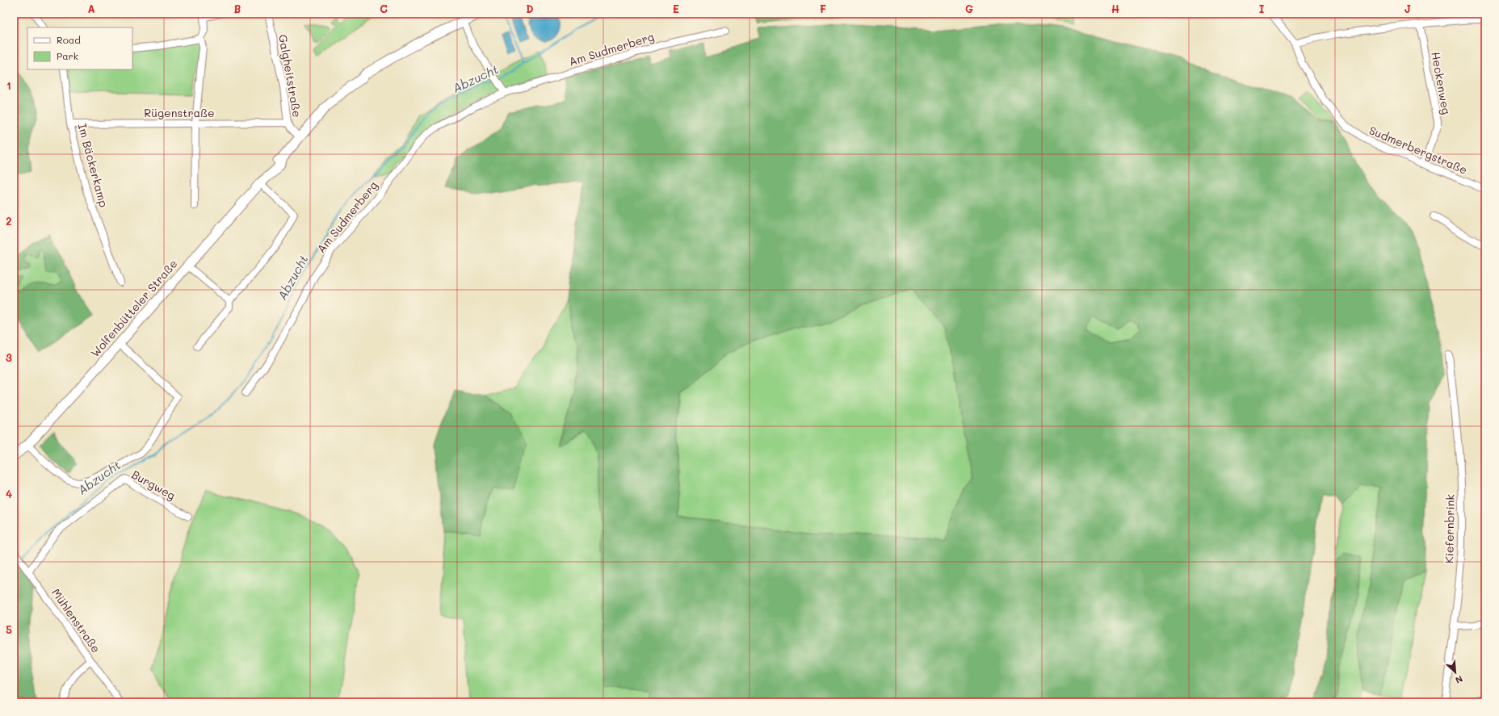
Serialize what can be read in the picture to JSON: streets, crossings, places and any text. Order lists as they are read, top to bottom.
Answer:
{
  "streets": {
    "main road": ["Wolfenbütteler Straße"],
    "street": [
      "Am Sudmerberg",
      "Galgheitstraße",
      "Heckenweg",
      "Rügenstraße",
      "Sudmerbergstraße",
      "Im Bäckerkamp",
      "Burgweg",
      "Kiefernbrink",
      "Mühlenstraße"
    ]
  },
  "crossings": [
    ["Galgheitstraße", "Rügenstraße"],
    ["Galgheitstraße", "Wolfenbütteler Straße"],
    ["Heckenweg", "Sudmerbergstraße"],
    ["Rügenstraße", "Im Bäckerkamp"],
    ["Burgweg", "Mühlenstraße"]
  ],
  "water": ["Abzucht"],
  "legend": ["Road", "Park"],
  "north": "bottom right",
  "grid": {
    "columns": [
      "A",
      "B",
      "C",
      "D",
      "E",
      "F",
      "G",
      "H",
      "I",
      "J"
    ],
    "rows": [
      "1",
      "2",
      "3",
      "4",
      "5"
    ]
  }
}
